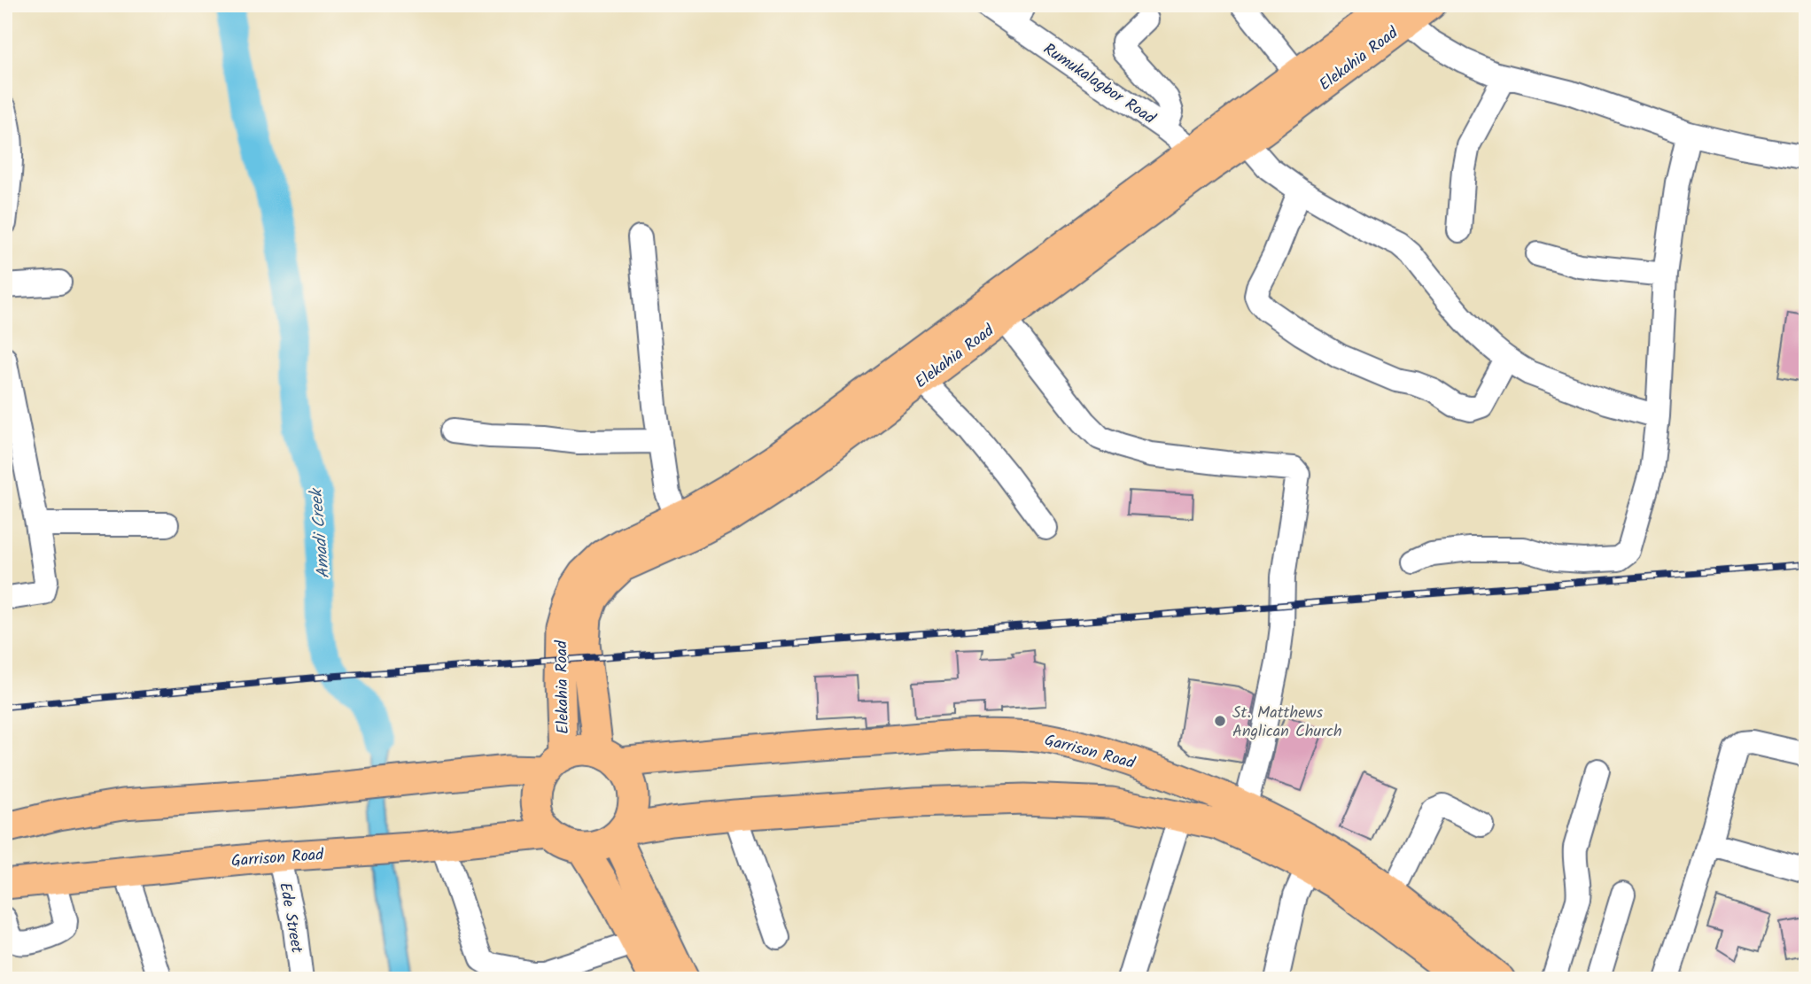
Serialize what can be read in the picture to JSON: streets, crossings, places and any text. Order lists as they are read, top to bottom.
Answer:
{
  "streets": {
    "main road": ["Elekahia Road", "Garrison Road"],
    "street": ["Rumukalagbor Road", "Ede Street"]
  },
  "crossings": [
    ["Elekahia Road", "Rumukalagbor Road"],
    ["Elekahia Road", "Garrison Road"],
    ["Garrison Road", "Ede Street"]
  ],
  "water": ["Amadi Creek"],
  "places": ["St. Matthews Anglican Church"]
}
